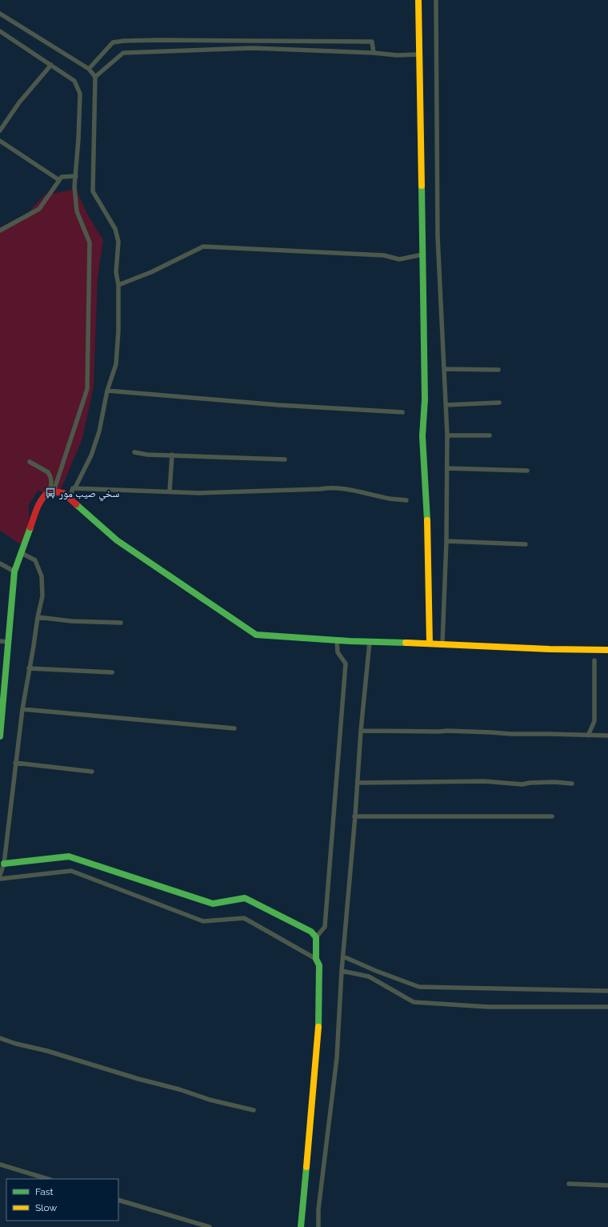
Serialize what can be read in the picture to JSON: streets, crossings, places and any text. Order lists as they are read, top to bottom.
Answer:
{
  "places": {
    "bus stop": ["سخي صیب موړ"]
  },
  "legend": ["Fast", "Slow"]
}
